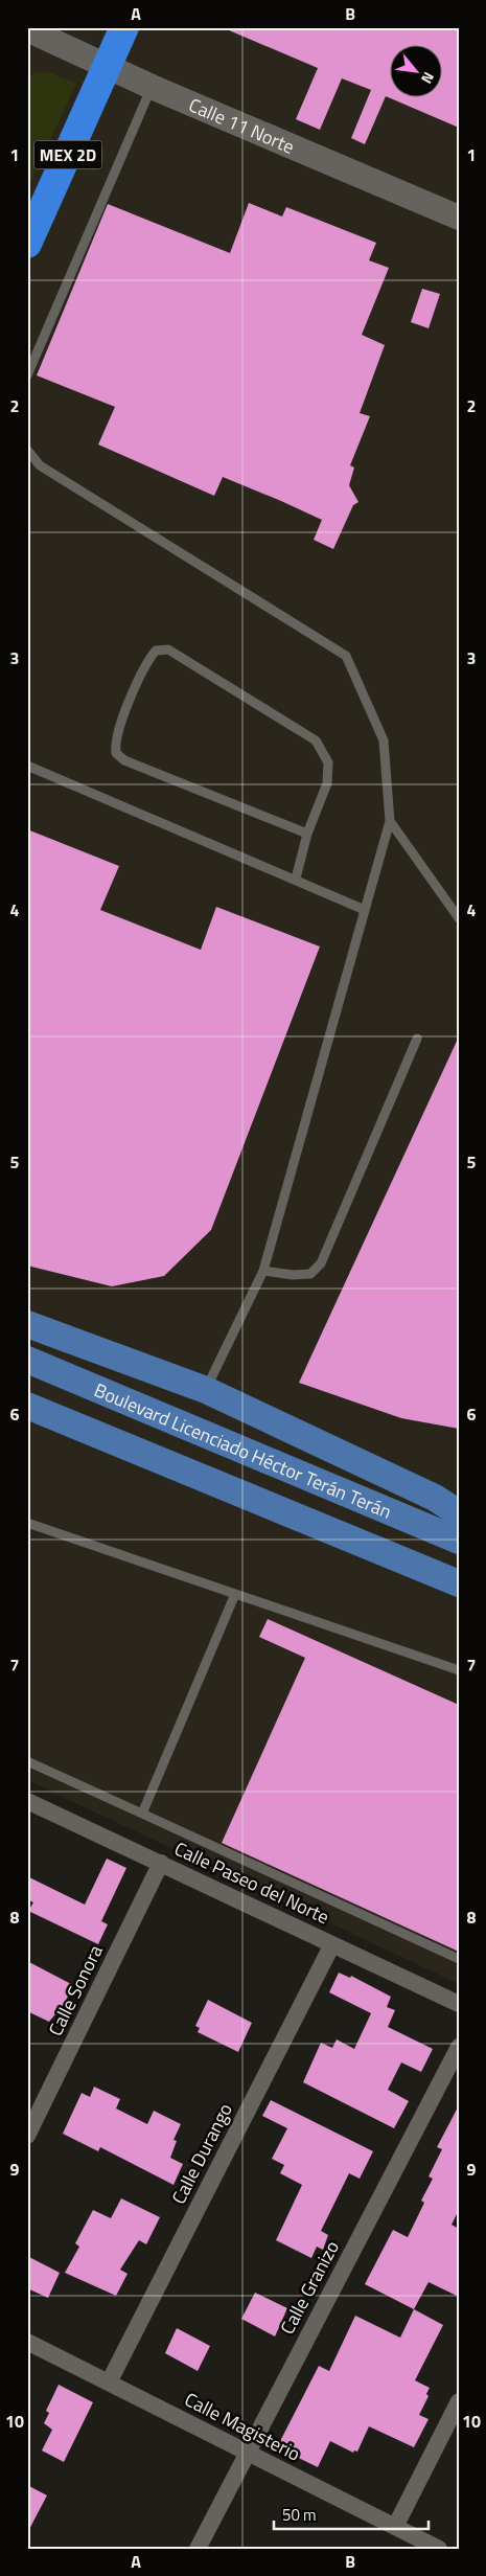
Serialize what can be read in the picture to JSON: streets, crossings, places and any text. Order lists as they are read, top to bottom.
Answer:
{
  "streets": {
    "highway": ["MEX 2D"],
    "main road": ["Boulevard Licenciado Héctor Terán Terán"],
    "street": [
      "Calle 11 Norte",
      "Calle Paseo del Norte",
      "Calle Sonora",
      "Calle Durango",
      "Calle Granizo",
      "Calle Magisterio"
    ]
  },
  "crossings": [
    ["Calle 11 Norte", "MEX 2D"],
    ["Calle Paseo del Norte", "Calle Sonora"],
    ["Calle Paseo del Norte", "Calle Durango"],
    ["Calle Durango", "Calle Magisterio"],
    ["Calle Granizo", "Calle Magisterio"]
  ],
  "scale_bar": "50 m",
  "north": "bottom right",
  "grid": {
    "columns": ["A", "B"],
    "rows": [
      "1",
      "2",
      "3",
      "4",
      "5",
      "6",
      "7",
      "8",
      "9",
      "10"
    ]
  }
}
